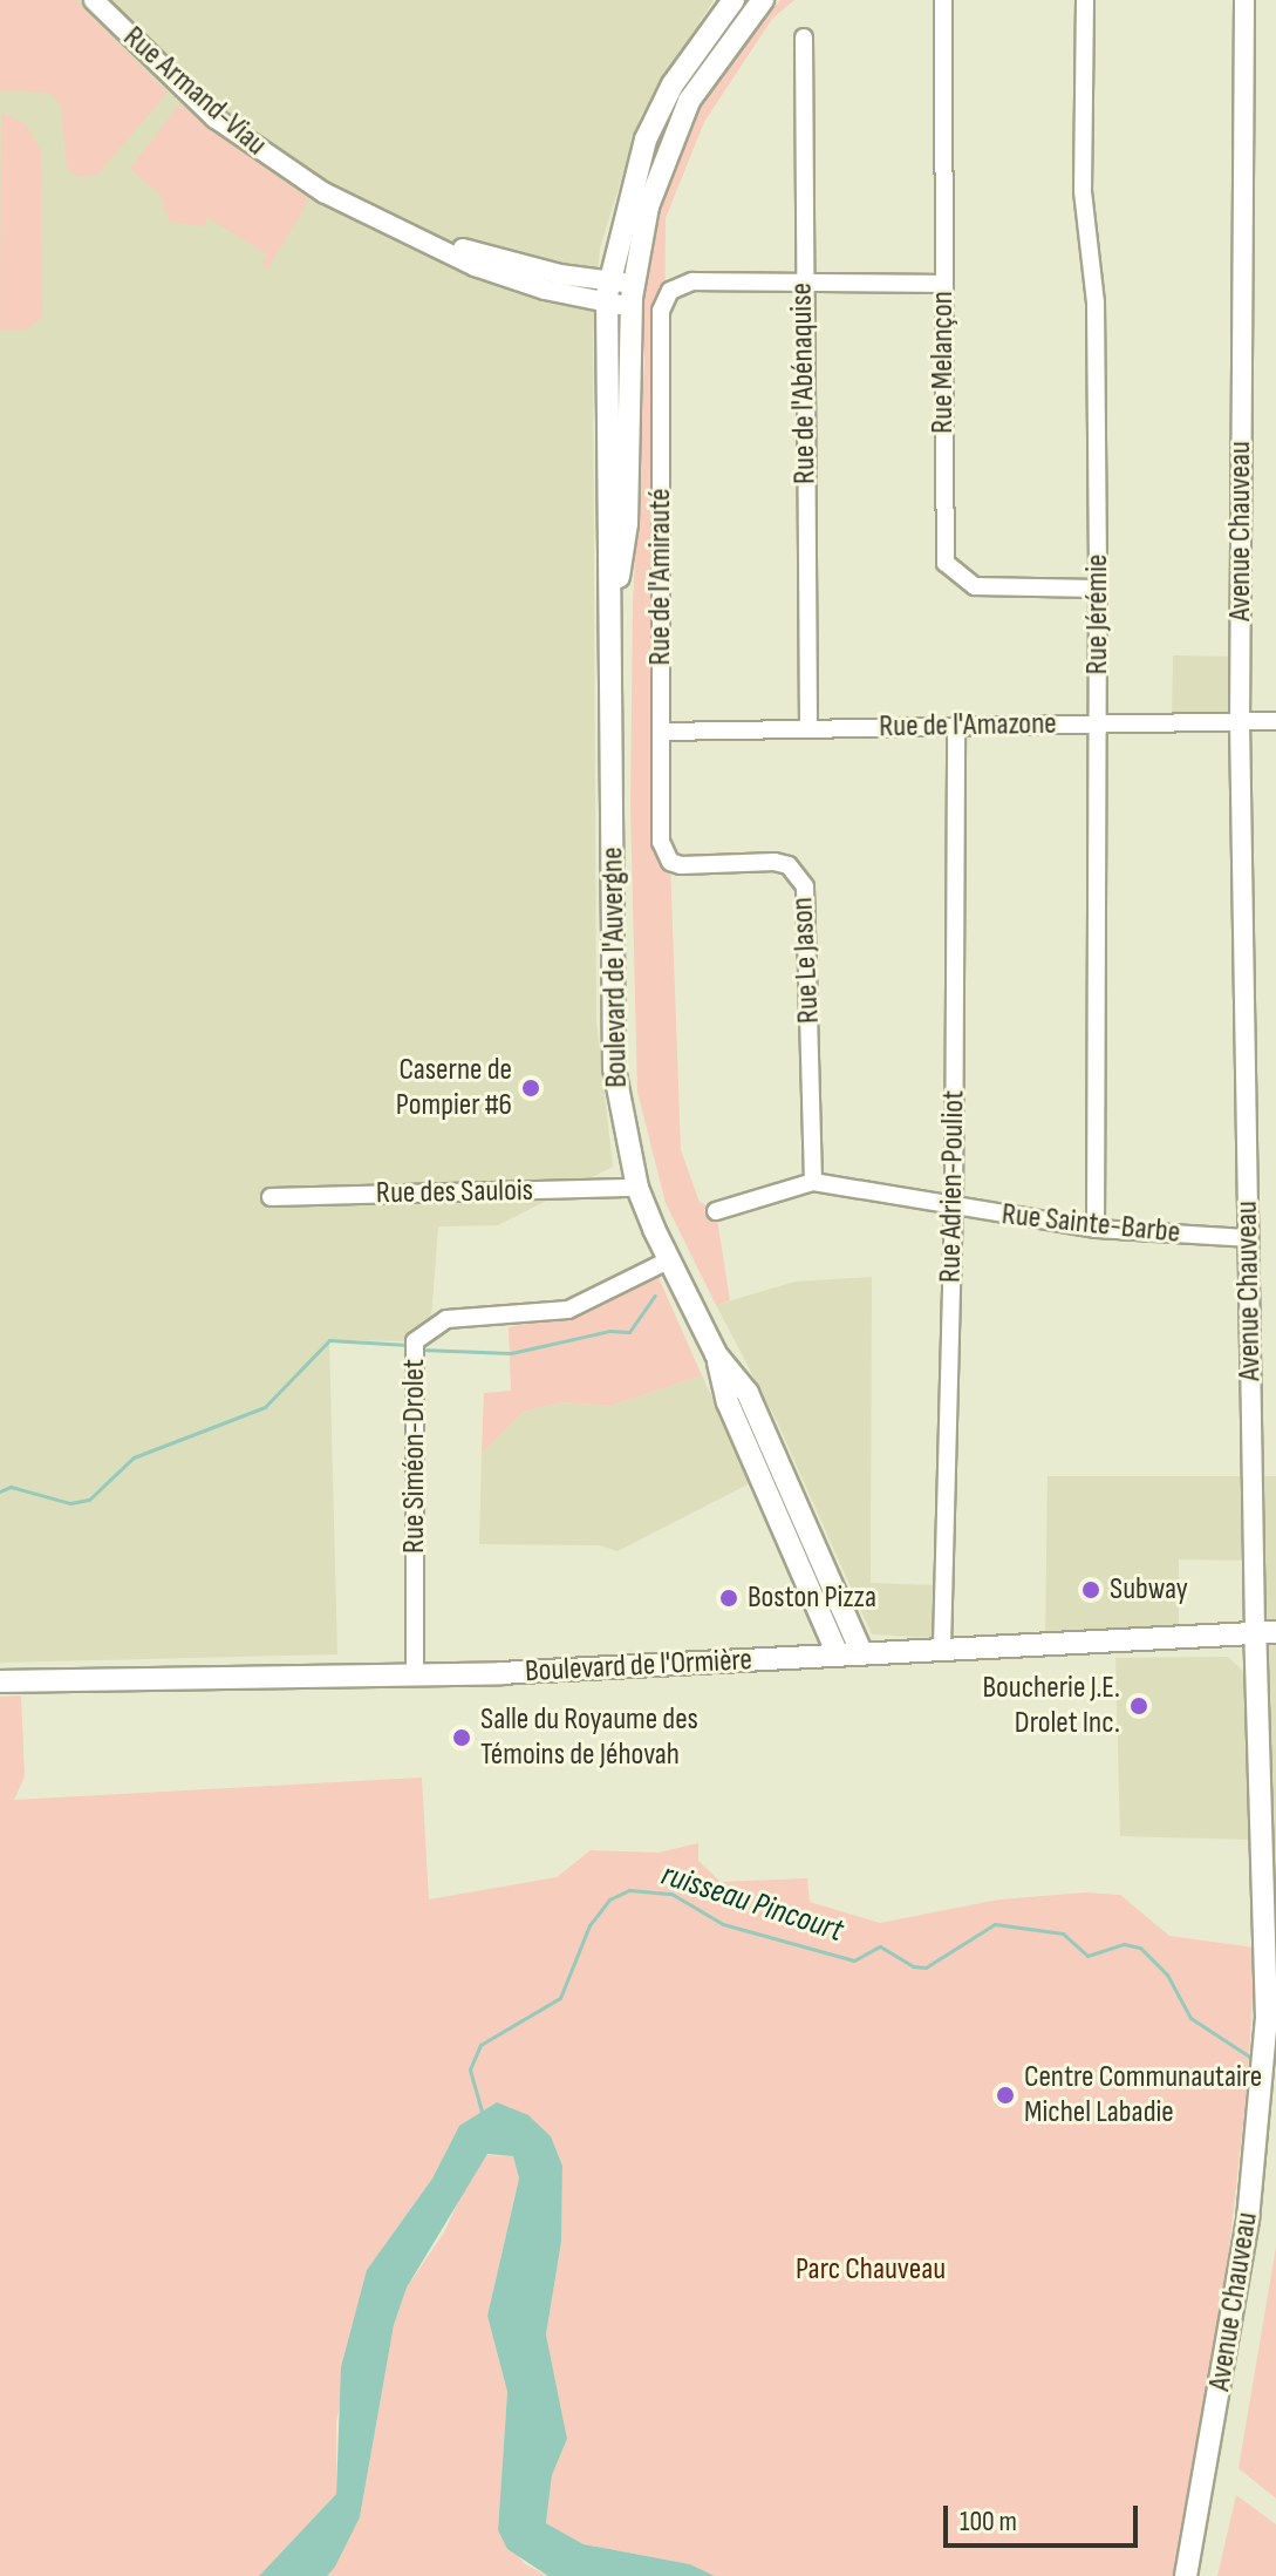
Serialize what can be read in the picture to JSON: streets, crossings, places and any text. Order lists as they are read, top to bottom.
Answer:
{
  "streets": {
    "main road": ["Avenue Chauveau", "Boulevard de l'Auvergne", "Boulevard de l'Ormière"],
    "street": [
      "Rue Armand-Viau",
      "Rue Melançon",
      "Rue de l'Abénaquise",
      "Rue de l'Amirauté",
      "Rue Jérémie",
      "Rue de l'Amazone",
      "Rue Le Jason",
      "Rue Adrien-Pouliot",
      "Rue des Saulois",
      "Rue Sainte-Barbe",
      "Rue Siméon-Drolet"
    ]
  },
  "crossings": [
    ["Rue Armand-Viau", "Boulevard de l'Auvergne"],
    ["Rue Melançon", "Rue Jérémie"],
    ["Rue de l'Abénaquise", "Rue de l'Amirauté"],
    ["Rue de l'Abénaquise", "Rue de l'Amazone"],
    ["Avenue Chauveau", "Rue de l'Amazone"],
    ["Avenue Chauveau", "Rue Sainte-Barbe"],
    ["Avenue Chauveau", "Boulevard de l'Ormière"],
    ["Rue de l'Amirauté", "Rue de l'Amazone"],
    ["Rue de l'Amirauté", "Rue Le Jason"],
    ["Rue Jérémie", "Rue de l'Amazone"],
    ["Rue Jérémie", "Rue Sainte-Barbe"],
    ["Rue de l'Amazone", "Rue Adrien-Pouliot"],
    ["Rue Le Jason", "Rue Sainte-Barbe"],
    ["Boulevard de l'Auvergne", "Rue des Saulois"],
    ["Boulevard de l'Auvergne", "Rue Siméon-Drolet"],
    ["Boulevard de l'Auvergne", "Boulevard de l'Ormière"],
    ["Rue Adrien-Pouliot", "Rue Sainte-Barbe"],
    ["Rue Adrien-Pouliot", "Boulevard de l'Ormière"],
    ["Rue Siméon-Drolet", "Boulevard de l'Ormière"]
  ],
  "water": ["ruisseau Pincourt"],
  "parks": ["Parc Chauveau"],
  "places": [
    "Caserne de Pompier #6",
    "Subway",
    "Boston Pizza",
    "Boucherie J.E. Drolet Inc.",
    "Salle du Royaume des Témoins de Jéhovah",
    "Centre Communautaire Michel Labadie"
  ],
  "scale_bar": "100 m"
}
